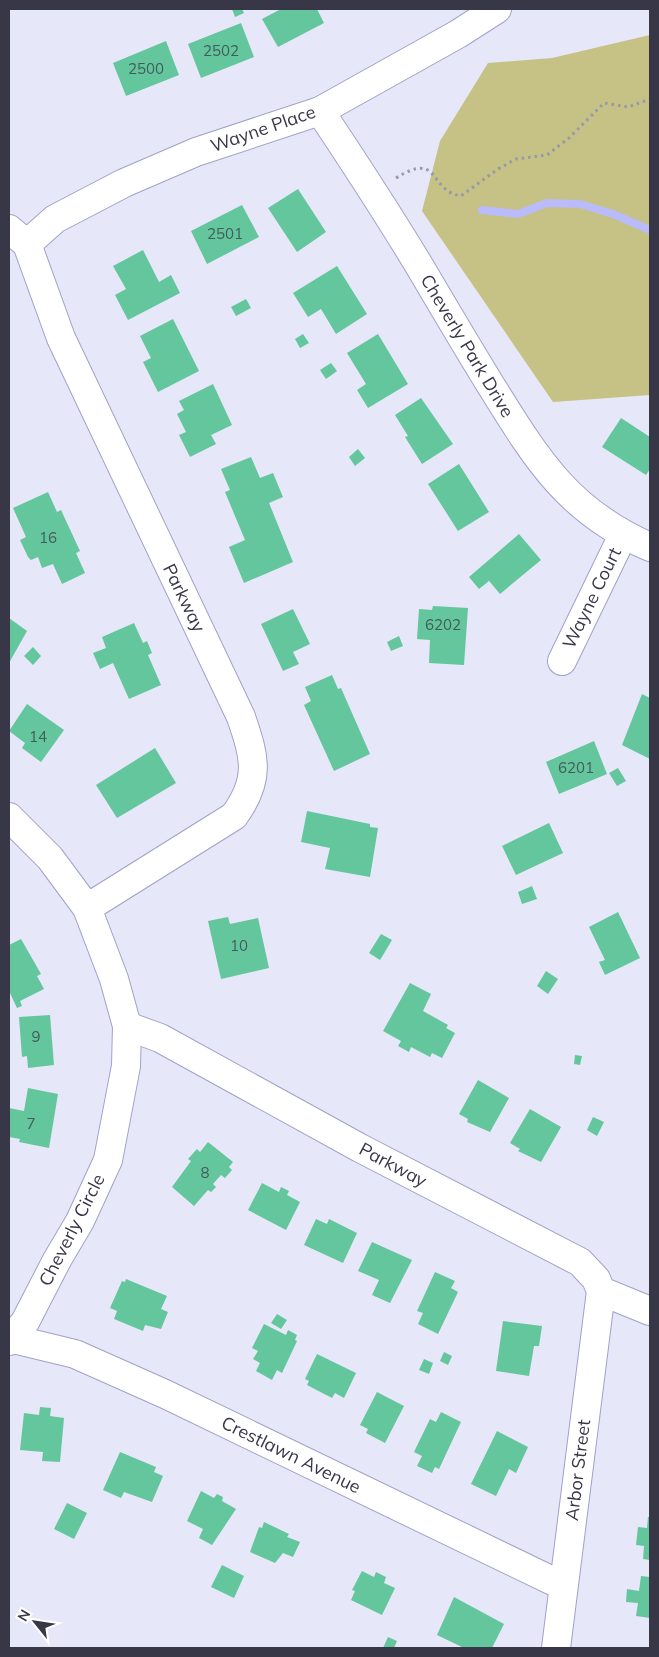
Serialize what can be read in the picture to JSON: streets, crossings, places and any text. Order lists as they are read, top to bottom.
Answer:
{
  "streets": {
    "street": [
      "Wayne Place",
      "Cheverly Park Drive",
      "Parkway",
      "Wayne Court",
      "Cheverly Circle",
      "Crestlawn Avenue",
      "Arbor Street"
    ]
  },
  "crossings": [
    ["Wayne Place", "Cheverly Park Drive"],
    ["Wayne Place", "Parkway"],
    ["Cheverly Park Drive", "Wayne Court"],
    ["Parkway", "Cheverly Circle"],
    ["Parkway", "Arbor Street"],
    ["Cheverly Circle", "Crestlawn Avenue"],
    ["Crestlawn Avenue", "Arbor Street"]
  ],
  "house_numbers": [
    "2502",
    "2500",
    "2501",
    "16",
    "6202",
    "14",
    "6201",
    "10",
    "9",
    "7",
    "8"
  ],
  "north": "top left"
}
